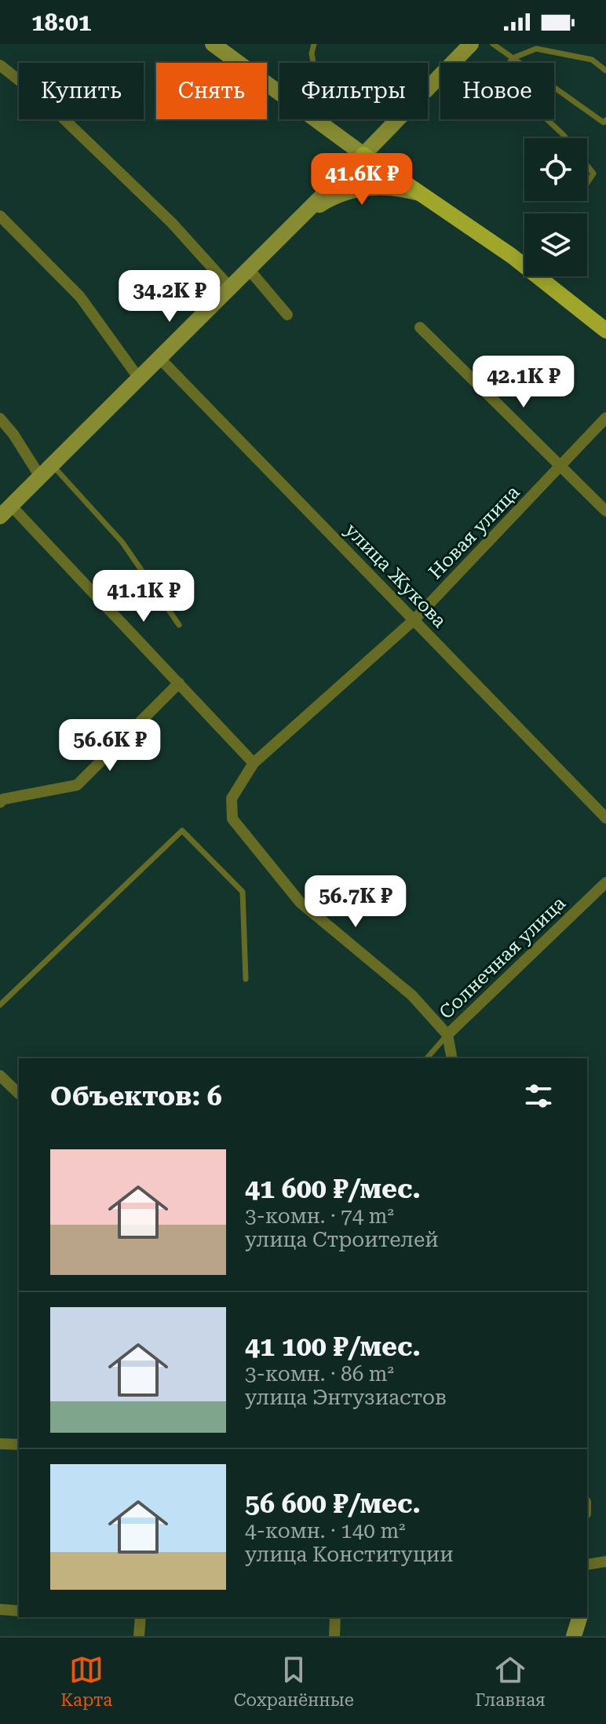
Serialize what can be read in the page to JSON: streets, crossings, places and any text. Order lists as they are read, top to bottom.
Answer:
{
  "streets": {
    "street": ["Новая улица", "улица Жукова", "Солнечная улица"]
  },
  "crossings": [
    ["Новая улица", "улица Жукова"],
    ["Новая улица", "Солнечная улица"]
  ],
  "page": {
    "status": "18:01",
    "chip": [
      "Купить",
      "Снять",
      "Фильтры",
      "Новое"
    ],
    "price": [
      "41.6K ₽",
      "34.2K ₽",
      "42.1K ₽",
      "41.1K ₽",
      "56.6K ₽",
      "56.7K ₽"
    ],
    "heading": "Объектов: 6",
    "list": [
      {
        "name": "41 600 ₽/мес.",
        "note": "3-комн. · 74 m² · улица Строителей"
      },
      {
        "name": "41 100 ₽/мес.",
        "note": "3-комн. · 86 m² · улица Энтузиастов"
      },
      {
        "name": "56 600 ₽/мес.",
        "note": "4-комн. · 140 m² · улица Конституции"
      }
    ],
    "tabs": ["Карта", "Сохранённые", "Главная"]
  }
}
